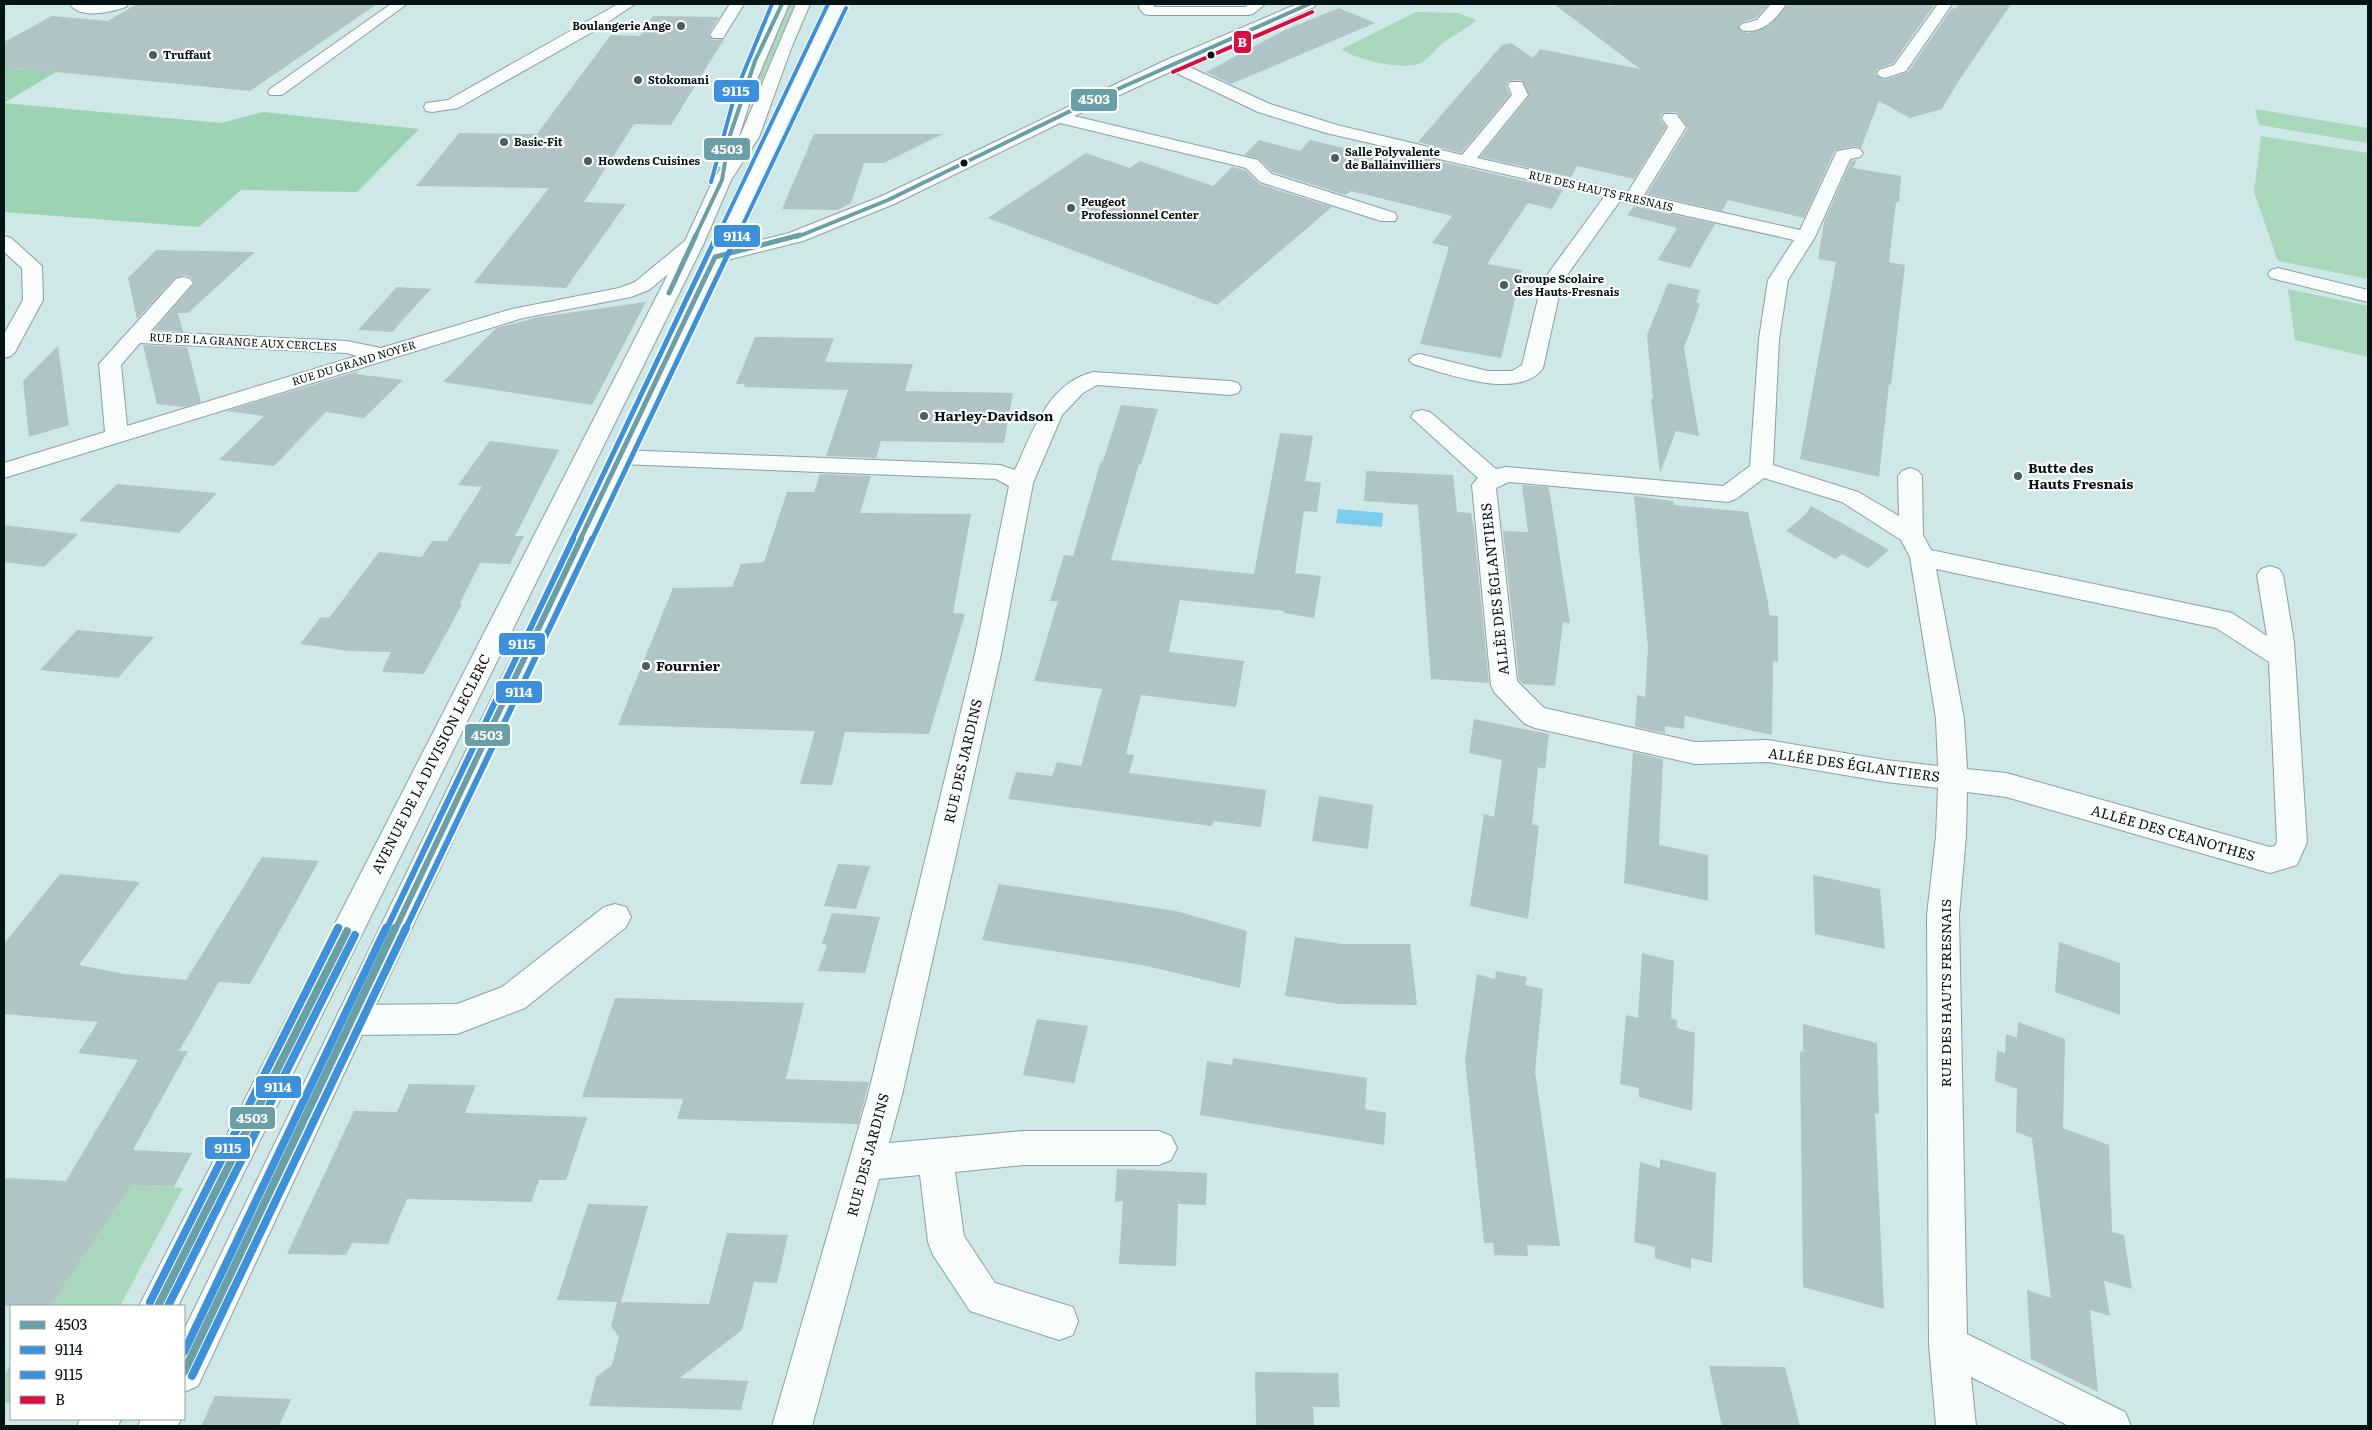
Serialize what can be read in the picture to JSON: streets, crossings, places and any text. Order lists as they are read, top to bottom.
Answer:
{
  "streets": {
    "main road": [
      "RUE DES HAUTS FRESNAIS",
      "RUE DE LA GRANGE AUX CERCLES",
      "RUE DU GRAND NOYER",
      "ALLÉE DES ÉGLANTIERS",
      "RUE DES JARDINS",
      "AVENUE DE LA DIVISION LECLERC",
      "ALLÉE DES CEANOTHES"
    ]
  },
  "crossings": [
    ["RUE DES HAUTS FRESNAIS", "ALLÉE DES ÉGLANTIERS"],
    ["RUE DES HAUTS FRESNAIS", "ALLÉE DES CEANOTHES"],
    ["RUE DE LA GRANGE AUX CERCLES", "RUE DU GRAND NOYER"],
    ["RUE DU GRAND NOYER", "AVENUE DE LA DIVISION LECLERC"],
    ["ALLÉE DES ÉGLANTIERS", "ALLÉE DES CEANOTHES"]
  ],
  "places": [
    "Boulangerie Ange",
    "Truffaut",
    "Stokomani",
    "Basic-Fit",
    "Salle Polyvalente de Ballainvilliers",
    "Howdens Cuisines",
    "Peugeot Professionnel Center",
    "Groupe Scolaire des Hauts-Fresnais",
    "Harley-Davidson",
    "Butte des Hauts Fresnais",
    "Fournier"
  ],
  "lines": [
    "transit line 4503",
    "transit line 9115",
    "transit line 9114",
    "transit line B"
  ],
  "legend": [
    "4503",
    "9114",
    "9115",
    "B"
  ]
}
